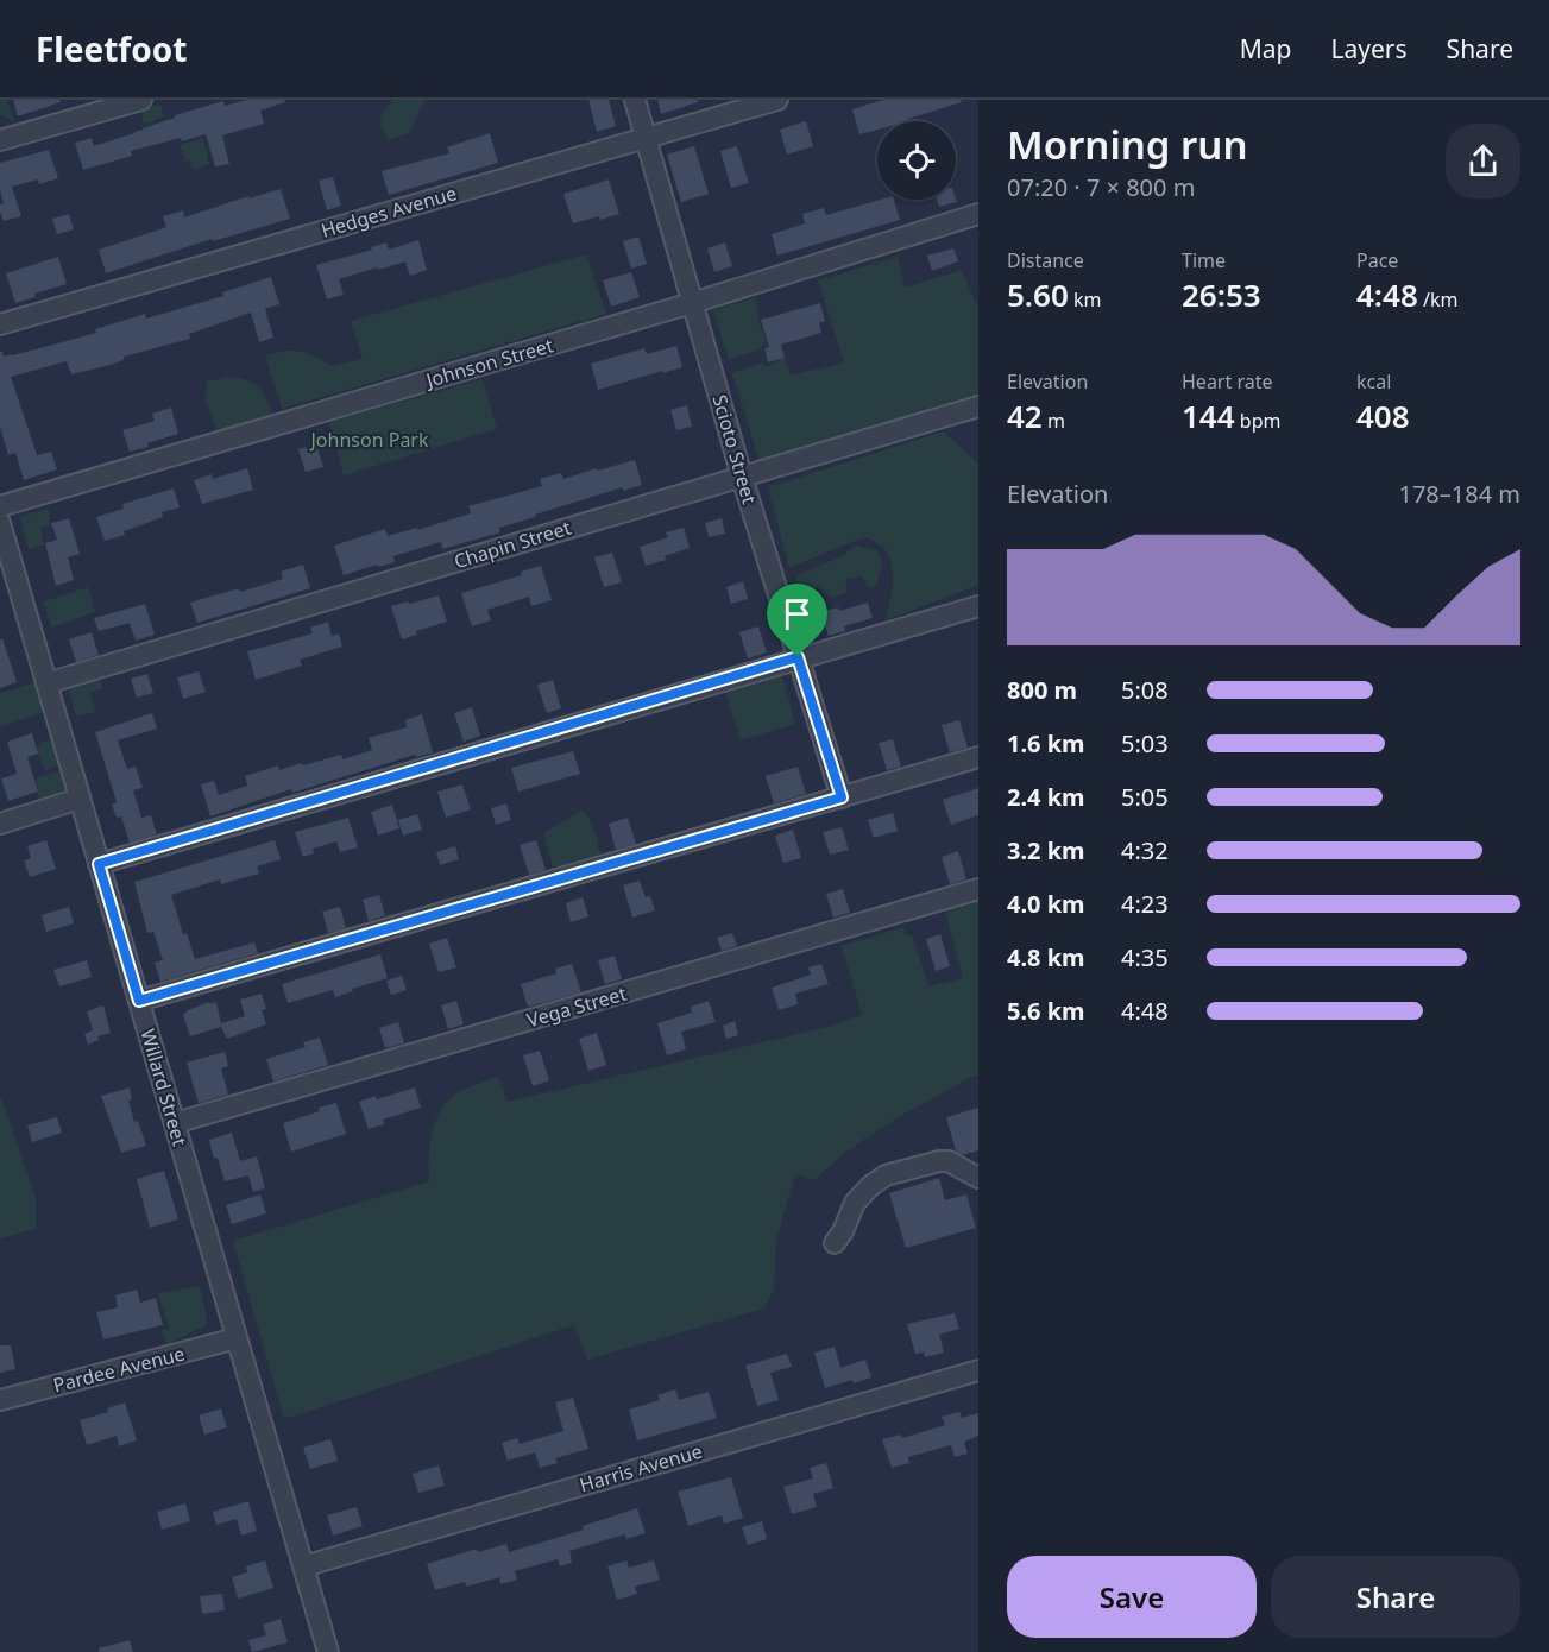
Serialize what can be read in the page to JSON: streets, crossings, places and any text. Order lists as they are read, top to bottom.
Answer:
{
  "streets": {
    "street": [
      "Hedges Avenue",
      "Johnson Street",
      "Scioto Street",
      "Chapin Street",
      "Vega Street",
      "Willard Street",
      "Pardee Avenue",
      "Harris Avenue"
    ]
  },
  "crossings": [
    ["Hedges Avenue", "Scioto Street"],
    ["Johnson Street", "Scioto Street"],
    ["Scioto Street", "Chapin Street"],
    ["Chapin Street", "Willard Street"],
    ["Vega Street", "Willard Street"],
    ["Willard Street", "Pardee Avenue"],
    ["Willard Street", "Harris Avenue"]
  ],
  "parks": ["Johnson Park"],
  "page": {
    "header": "Fleetfoot",
    "nav": ["Map", "Layers", "Share"],
    "heading": ["Morning run", "07:20 · 7 × 800 m"],
    "stats": [
      ["Distance", "5.60 km"],
      ["Time", "26:53"],
      ["Pace", "4:48 /km"],
      ["Elevation", "42 m"],
      ["Heart rate", "144 bpm"],
      ["kcal", "408"]
    ],
    "chart": ["Elevation", "178–184 m"],
    "list": [
      {
        "name": "800 m",
        "note": "5:08"
      },
      {
        "name": "1.6 km",
        "note": "5:03"
      },
      {
        "name": "2.4 km",
        "note": "5:05"
      },
      {
        "name": "3.2 km",
        "note": "4:32"
      },
      {
        "name": "4.0 km",
        "note": "4:23"
      },
      {
        "name": "4.8 km",
        "note": "4:35"
      },
      {
        "name": "5.6 km",
        "note": "4:48"
      }
    ],
    "buttons": ["Save", "Share"]
  }
}
